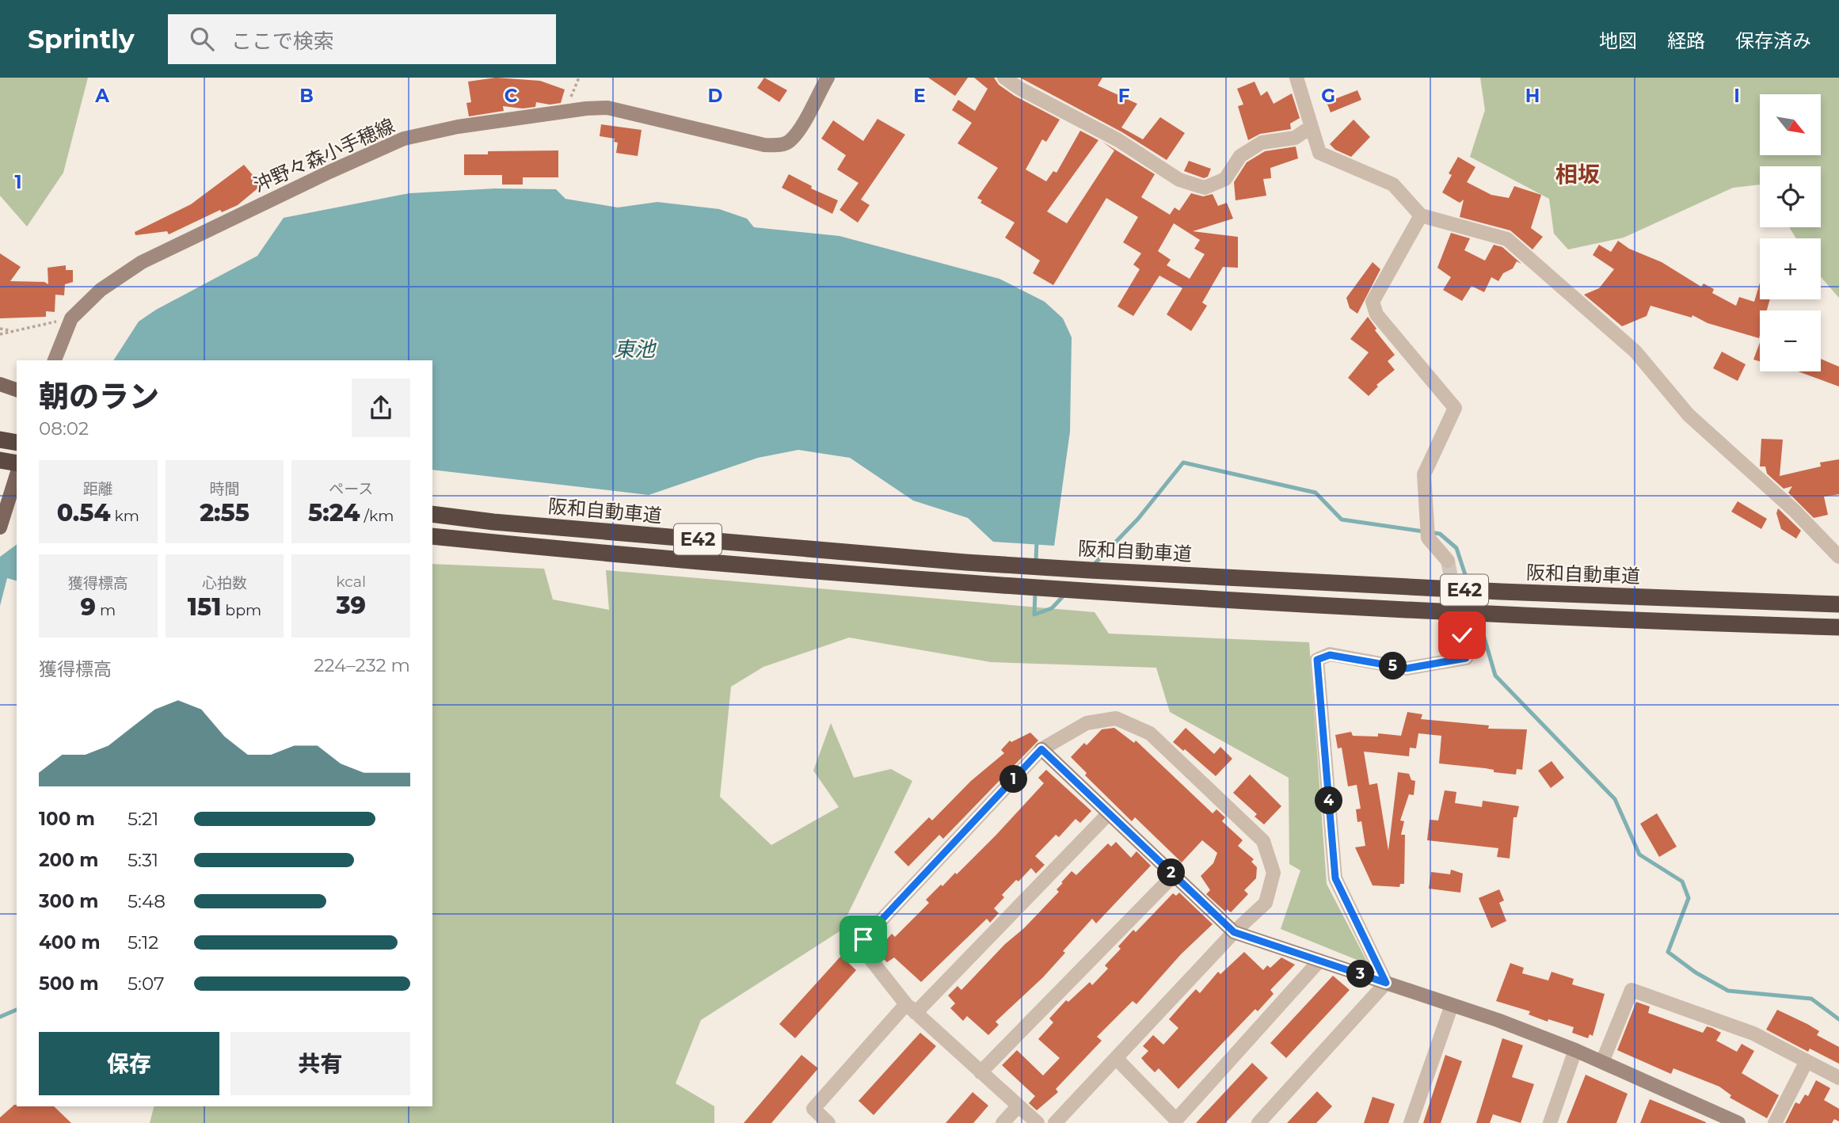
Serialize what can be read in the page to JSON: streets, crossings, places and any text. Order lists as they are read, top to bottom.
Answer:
{
  "streets": {
    "highway": ["阪和自動車道", "E42"],
    "main road": ["沖野々森小手穂線"]
  },
  "districts": ["相坂"],
  "water": ["東池"],
  "north": "bottom right",
  "page": {
    "header": "Sprintly",
    "search": "ここで検索",
    "nav": ["地図", "経路", "保存済み"],
    "map_buttons": ["+", "−"],
    "heading": ["朝のラン", "08:02"],
    "stats": [
      ["距離", "0.54 km"],
      ["時間", "2:55"],
      ["ペース", "5:24 /km"],
      ["獲得標高", "9 m"],
      ["心拍数", "151 bpm"],
      ["kcal", "39"]
    ],
    "chart": ["獲得標高", "224–232 m"],
    "pins": [
      "5",
      "1",
      "4",
      "2",
      "3"
    ],
    "list": [
      {
        "name": "100 m",
        "note": "5:21"
      },
      {
        "name": "200 m",
        "note": "5:31"
      },
      {
        "name": "300 m",
        "note": "5:48"
      },
      {
        "name": "400 m",
        "note": "5:12"
      },
      {
        "name": "500 m",
        "note": "5:07"
      }
    ],
    "buttons": ["保存", "共有"]
  },
  "grid": {
    "columns": [
      "A",
      "B",
      "C",
      "D",
      "E",
      "F",
      "G",
      "H",
      "I"
    ],
    "rows": ["1"]
  }
}
